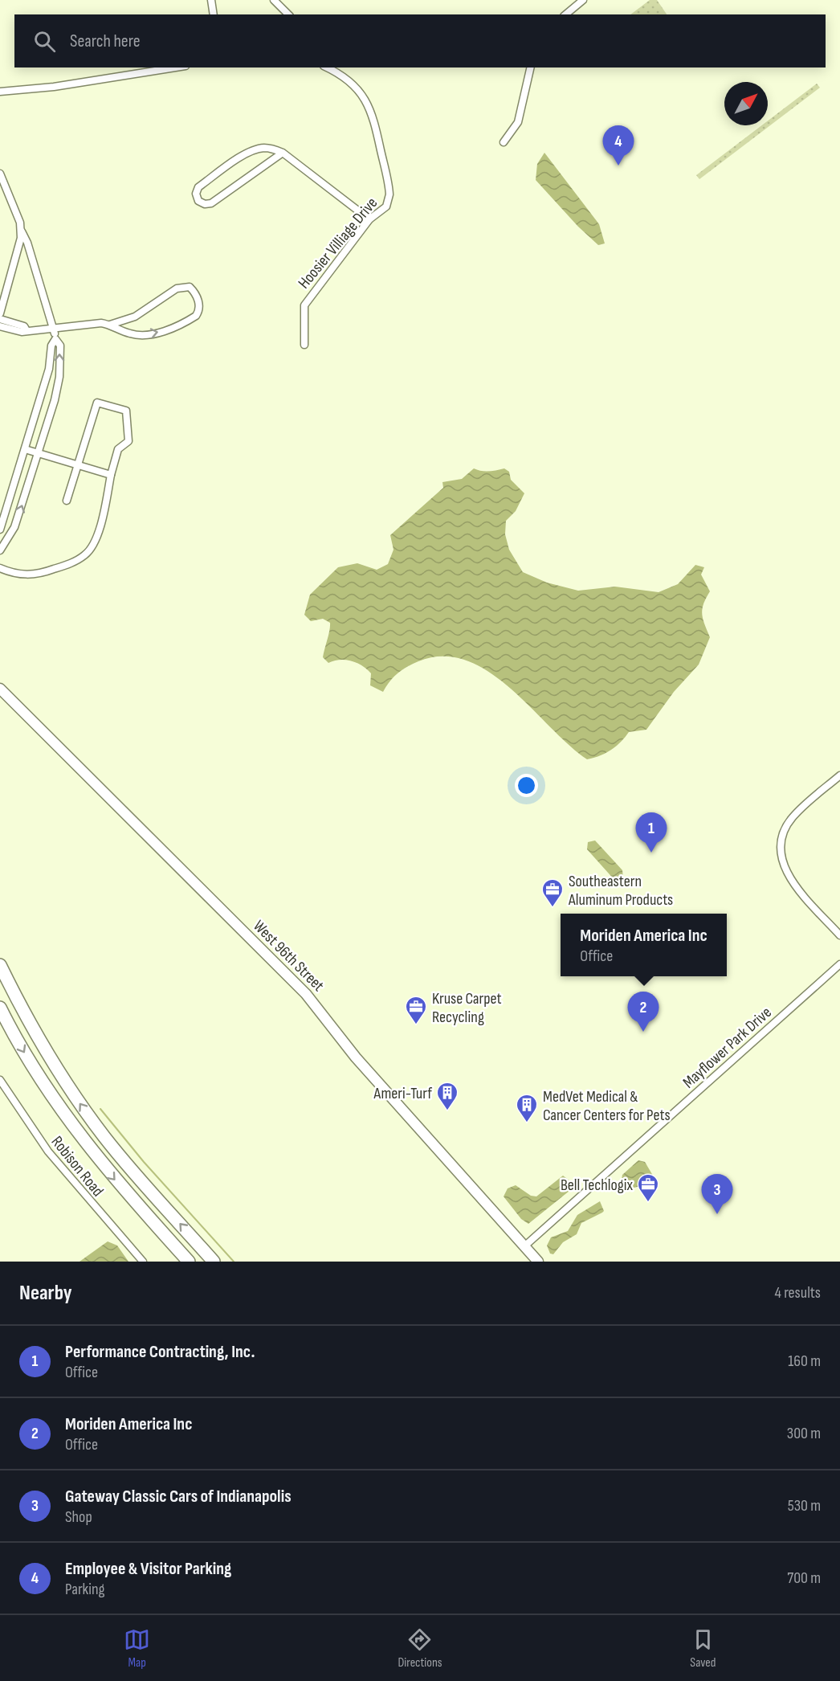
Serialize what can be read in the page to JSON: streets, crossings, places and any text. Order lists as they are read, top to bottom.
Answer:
{
  "streets": {
    "street": [
      "Hoosier Villiage Drive",
      "West 96th Street",
      "Mayflower Park Drive",
      "Robison Road"
    ]
  },
  "crossings": [
    ["West 96th Street", "Mayflower Park Drive"]
  ],
  "places": {
    "office": ["Southeastern Aluminum Products", "Kruse Carpet Recycling", "Bell Techlogix"],
    "building": ["Ameri-Turf", "MedVet Medical & Cancer Centers for Pets"]
  },
  "north": "top right",
  "page": {
    "search": "Search here",
    "pins": [
      "4",
      "1",
      "2",
      "3"
    ],
    "popup": ["Moriden America Inc", "Office"],
    "heading": ["Nearby", "4 results"],
    "list": [
      {
        "mark": "1",
        "name": "Performance Contracting, Inc.",
        "note": "Office",
        "value": "160 m"
      },
      {
        "mark": "2",
        "name": "Moriden America Inc",
        "note": "Office",
        "value": "300 m"
      },
      {
        "mark": "3",
        "name": "Gateway Classic Cars of Indianapolis",
        "note": "Shop",
        "value": "530 m"
      },
      {
        "mark": "4",
        "name": "Employee & Visitor Parking",
        "note": "Parking",
        "value": "700 m"
      }
    ],
    "nav": ["Map", "Directions", "Saved"]
  }
}
